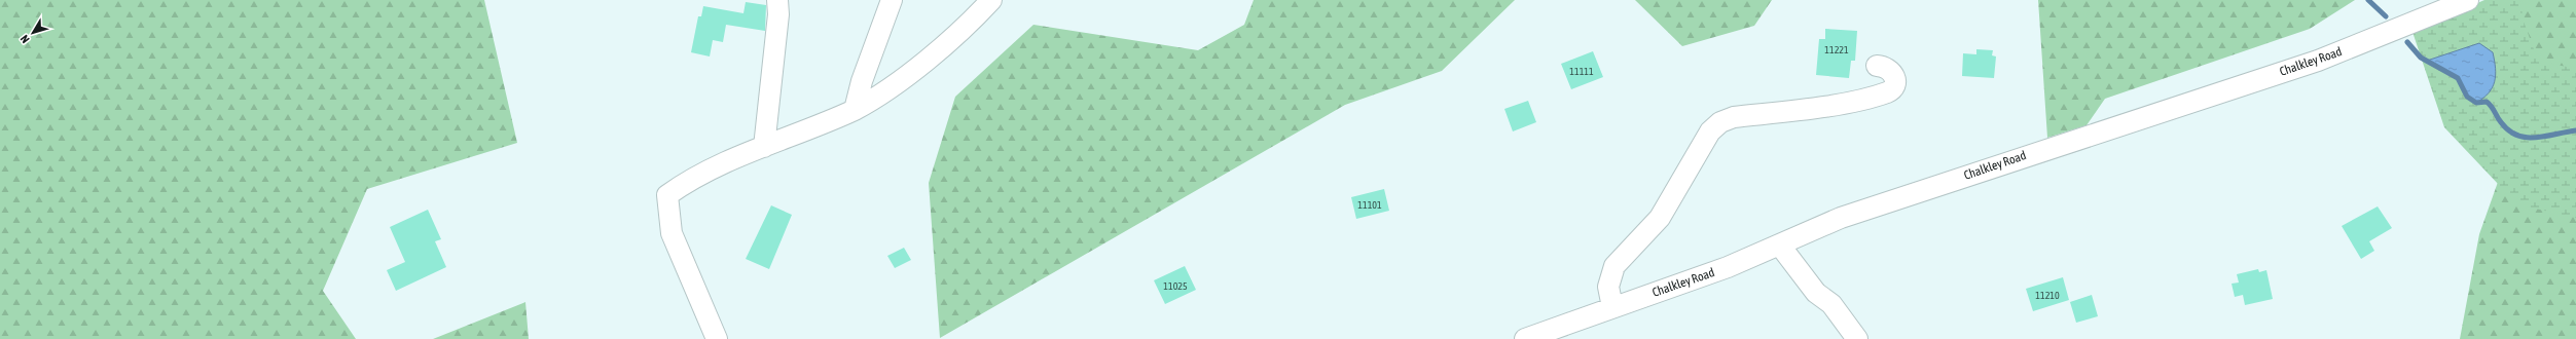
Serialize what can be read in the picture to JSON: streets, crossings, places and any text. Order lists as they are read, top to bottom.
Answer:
{
  "streets": {
    "street": ["Chalkley Road"]
  },
  "house_numbers": [
    "11221",
    "11111",
    "11101",
    "11025",
    "11210"
  ],
  "north": "bottom left"
}
